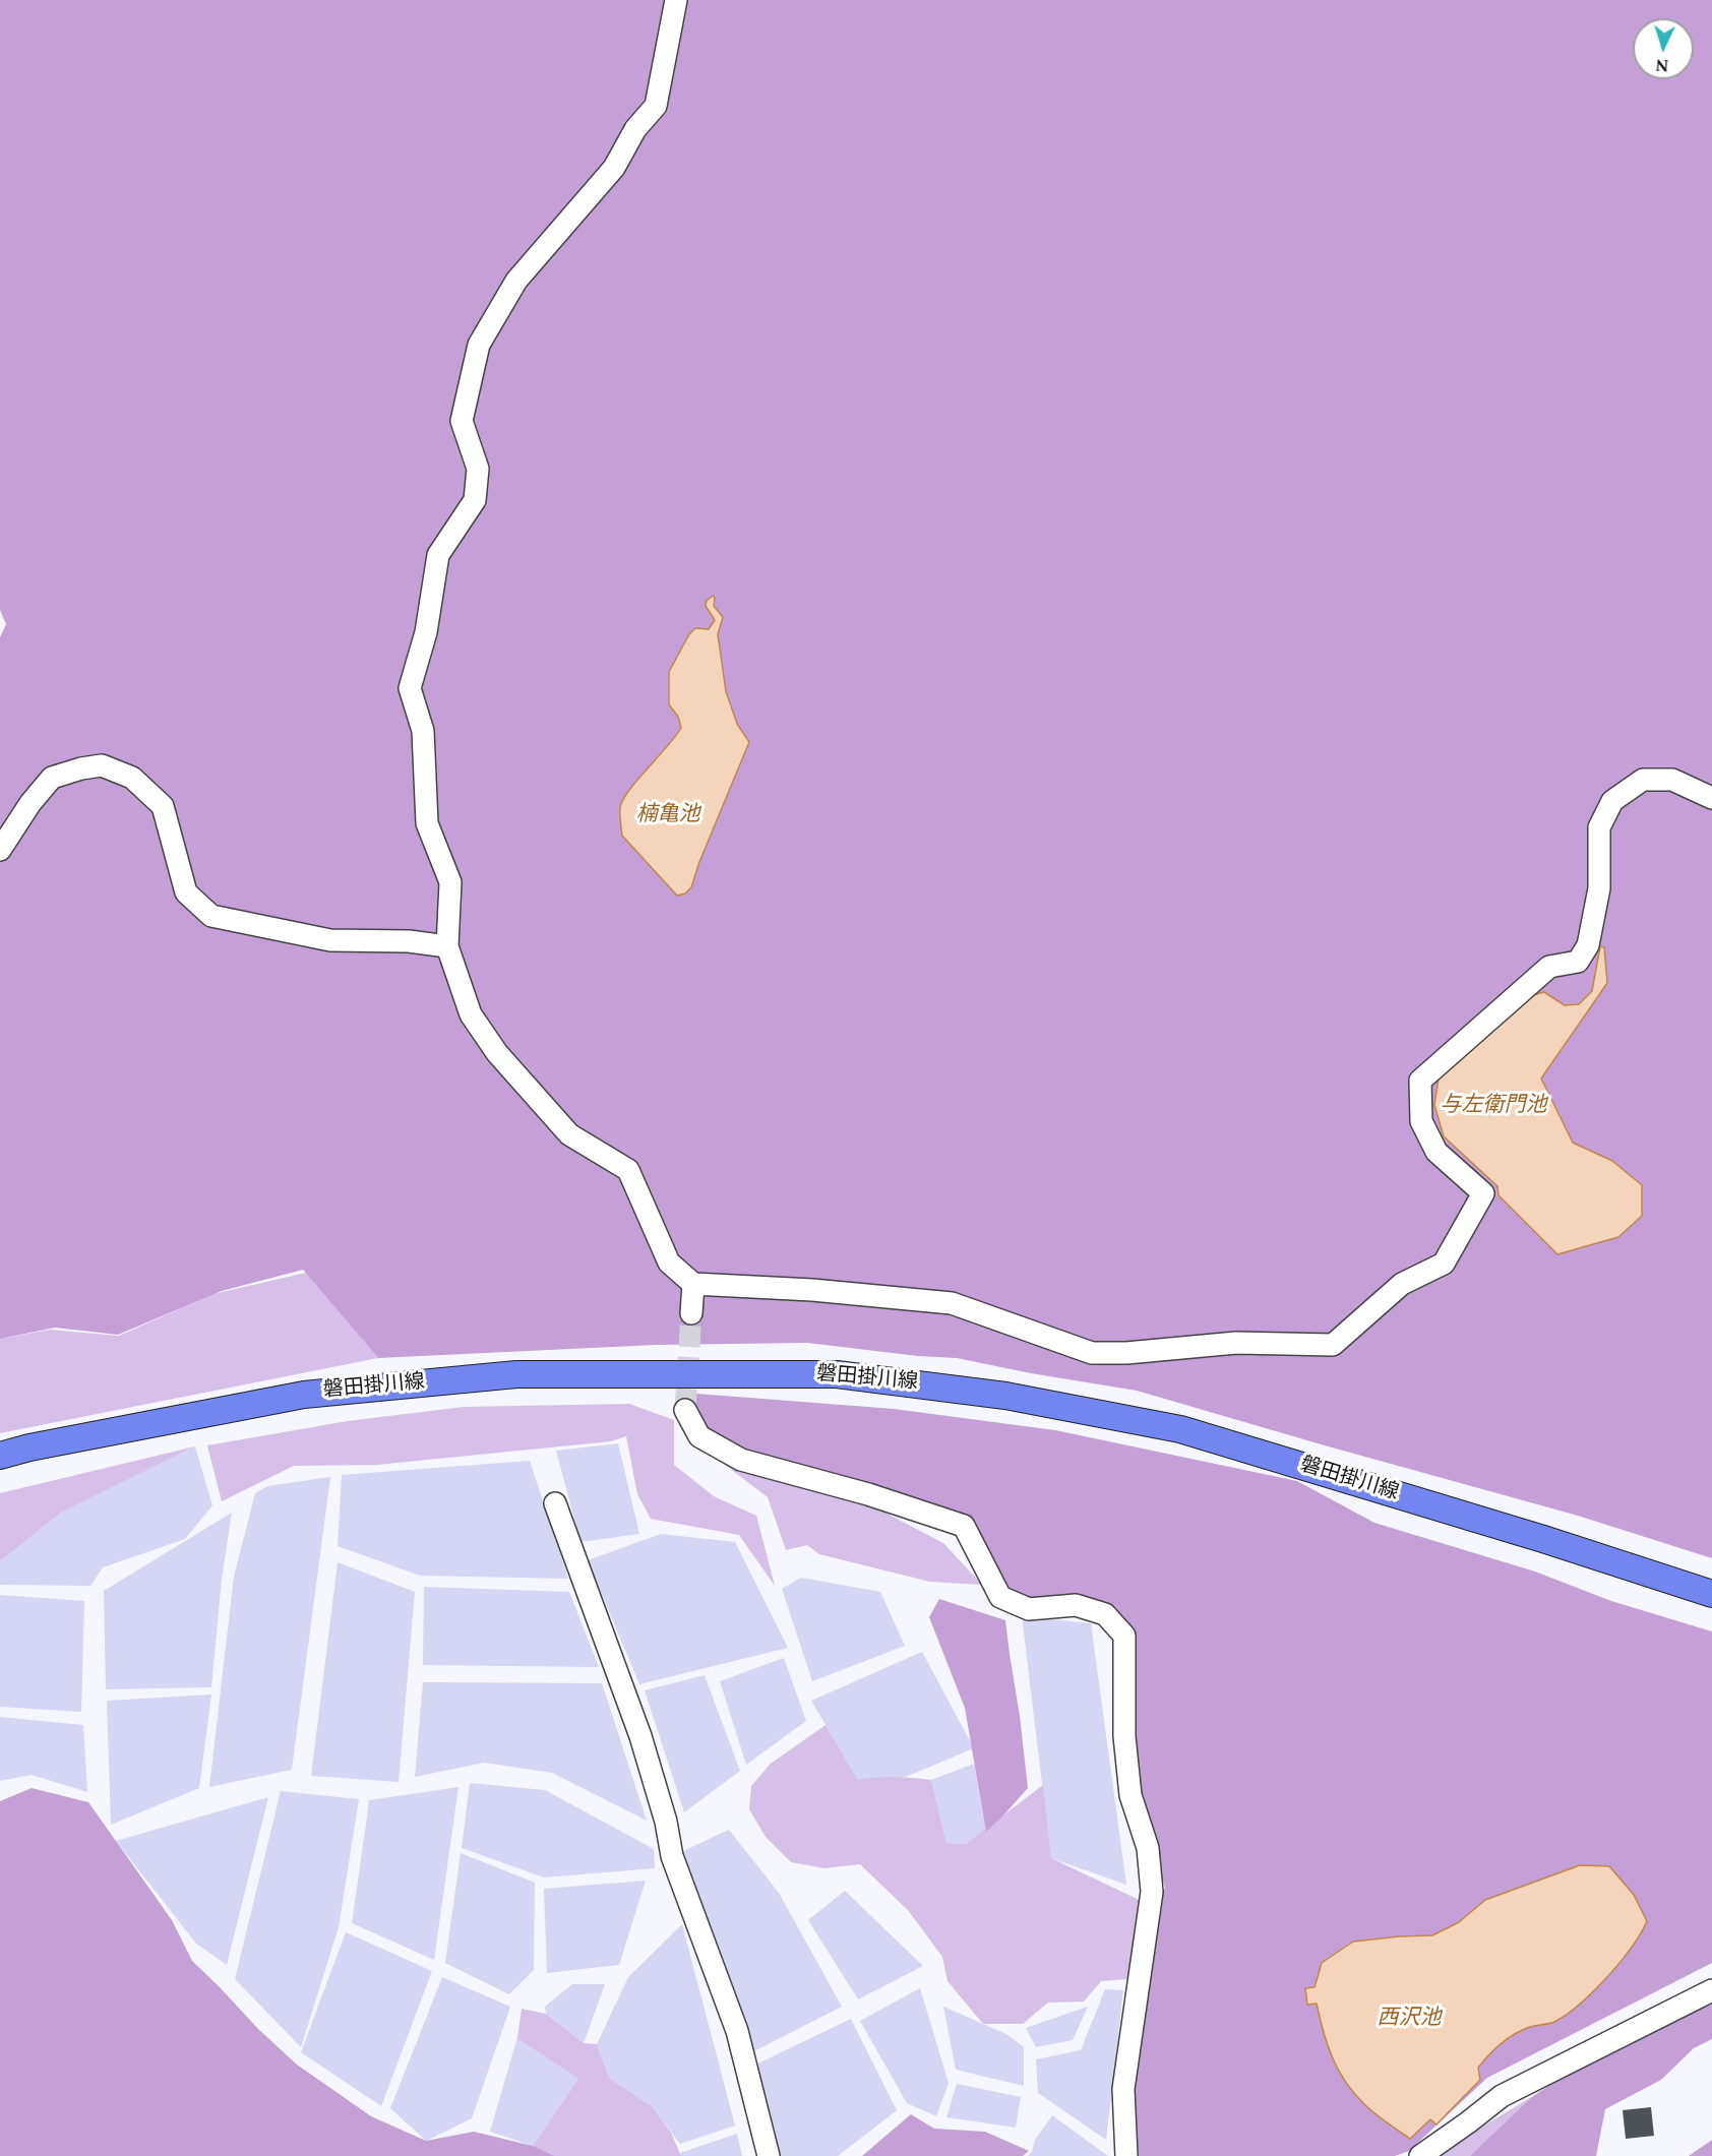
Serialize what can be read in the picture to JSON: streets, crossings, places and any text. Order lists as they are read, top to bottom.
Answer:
{
  "streets": {
    "main road": ["磐田掛川線"]
  },
  "water": ["楠亀池", "与左衛門池", "西沢池"],
  "north": "bottom"
}
